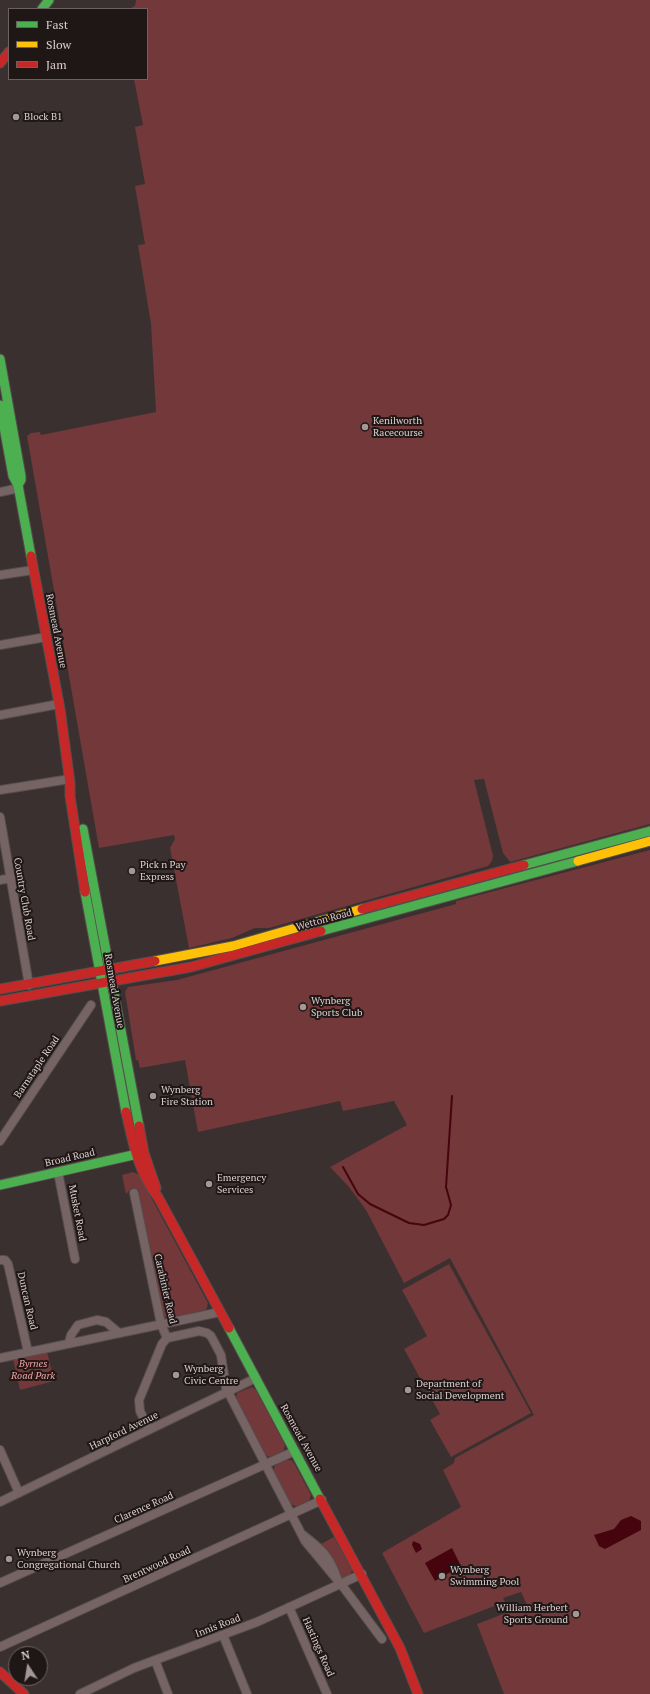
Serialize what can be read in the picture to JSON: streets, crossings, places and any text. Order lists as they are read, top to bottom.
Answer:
{
  "streets": {
    "main road": ["Rosmead Avenue", "Wetton Road", "Broad Road"],
    "street": [
      "Country Club Road",
      "Barnstaple Road",
      "Musket Road",
      "Carabinier Road",
      "Duncan Road",
      "Harpford Avenue",
      "Clarence Road",
      "Brentwood Road",
      "Innis Road",
      "Hastings Road"
    ]
  },
  "crossings": [
    ["Rosmead Avenue", "Wetton Road"],
    ["Rosmead Avenue", "Broad Road"],
    ["Rosmead Avenue", "Harpford Avenue"],
    ["Rosmead Avenue", "Clarence Road"],
    ["Rosmead Avenue", "Brentwood Road"],
    ["Rosmead Avenue", "Innis Road"],
    ["Country Club Road", "Wetton Road"],
    ["Broad Road", "Musket Road"],
    ["Carabinier Road", "Harpford Avenue"],
    ["Innis Road", "Hastings Road"]
  ],
  "parks": ["Byrnes Road Park"],
  "places": [
    "Block B1",
    "Kenilworth Racecourse",
    "Pick n Pay Express",
    "Wynberg Sports Club",
    "Wynberg Fire Station",
    "Emergency Services",
    "Wynberg Civic Centre",
    "Department of Social Development",
    "Wynberg Congregational Church",
    "Wynberg Swimming Pool",
    "William Herbert Sports Ground"
  ],
  "legend": ["Fast", "Slow", "Jam"],
  "north": "top"
}
